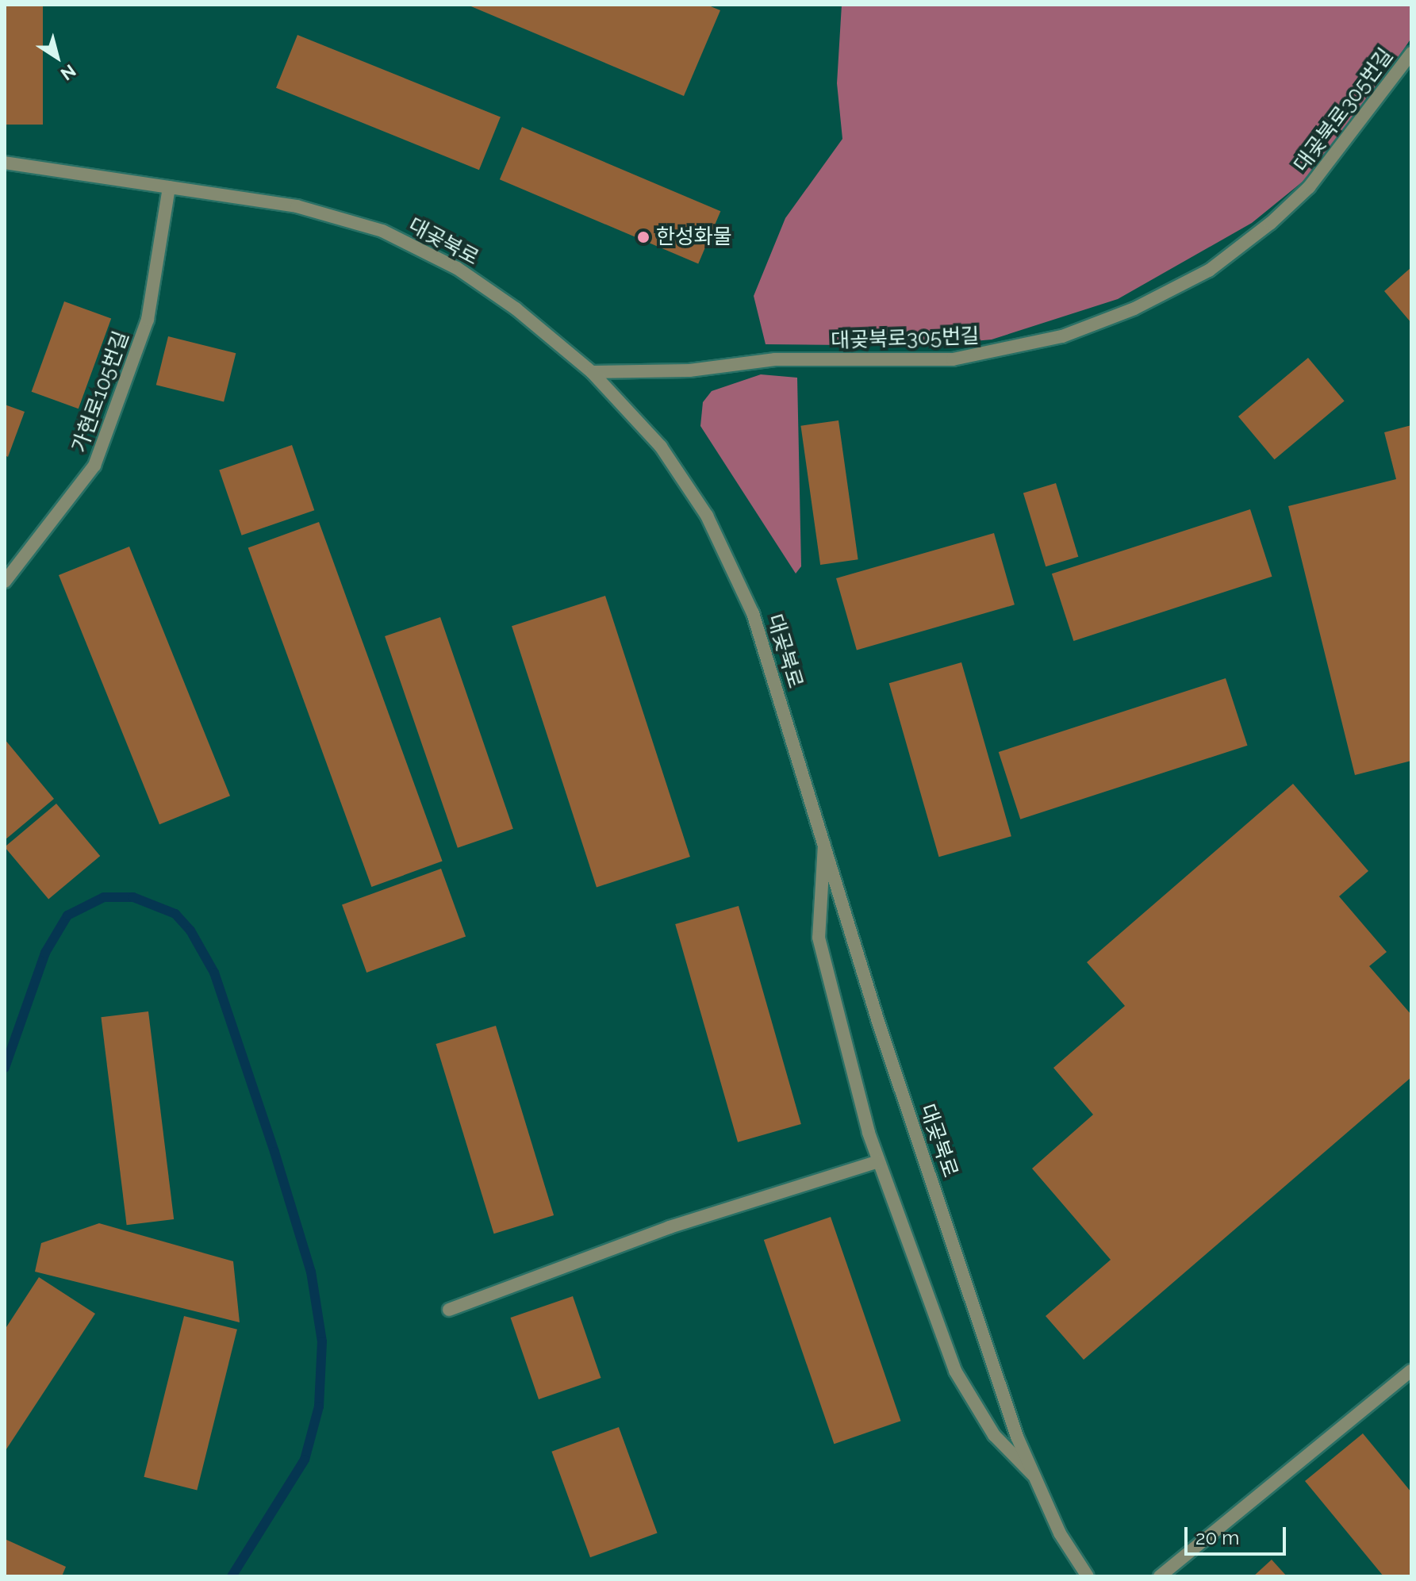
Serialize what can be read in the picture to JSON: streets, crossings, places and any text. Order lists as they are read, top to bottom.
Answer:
{
  "streets": {
    "street": ["대곶북로305번길", "대곶북로", "가현로105번길"]
  },
  "crossings": [
    ["대곶북로305번길", "대곶북로"],
    ["대곶북로", "가현로105번길"]
  ],
  "places": ["한성화물"],
  "scale_bar": "20 m",
  "north": "bottom right"
}
